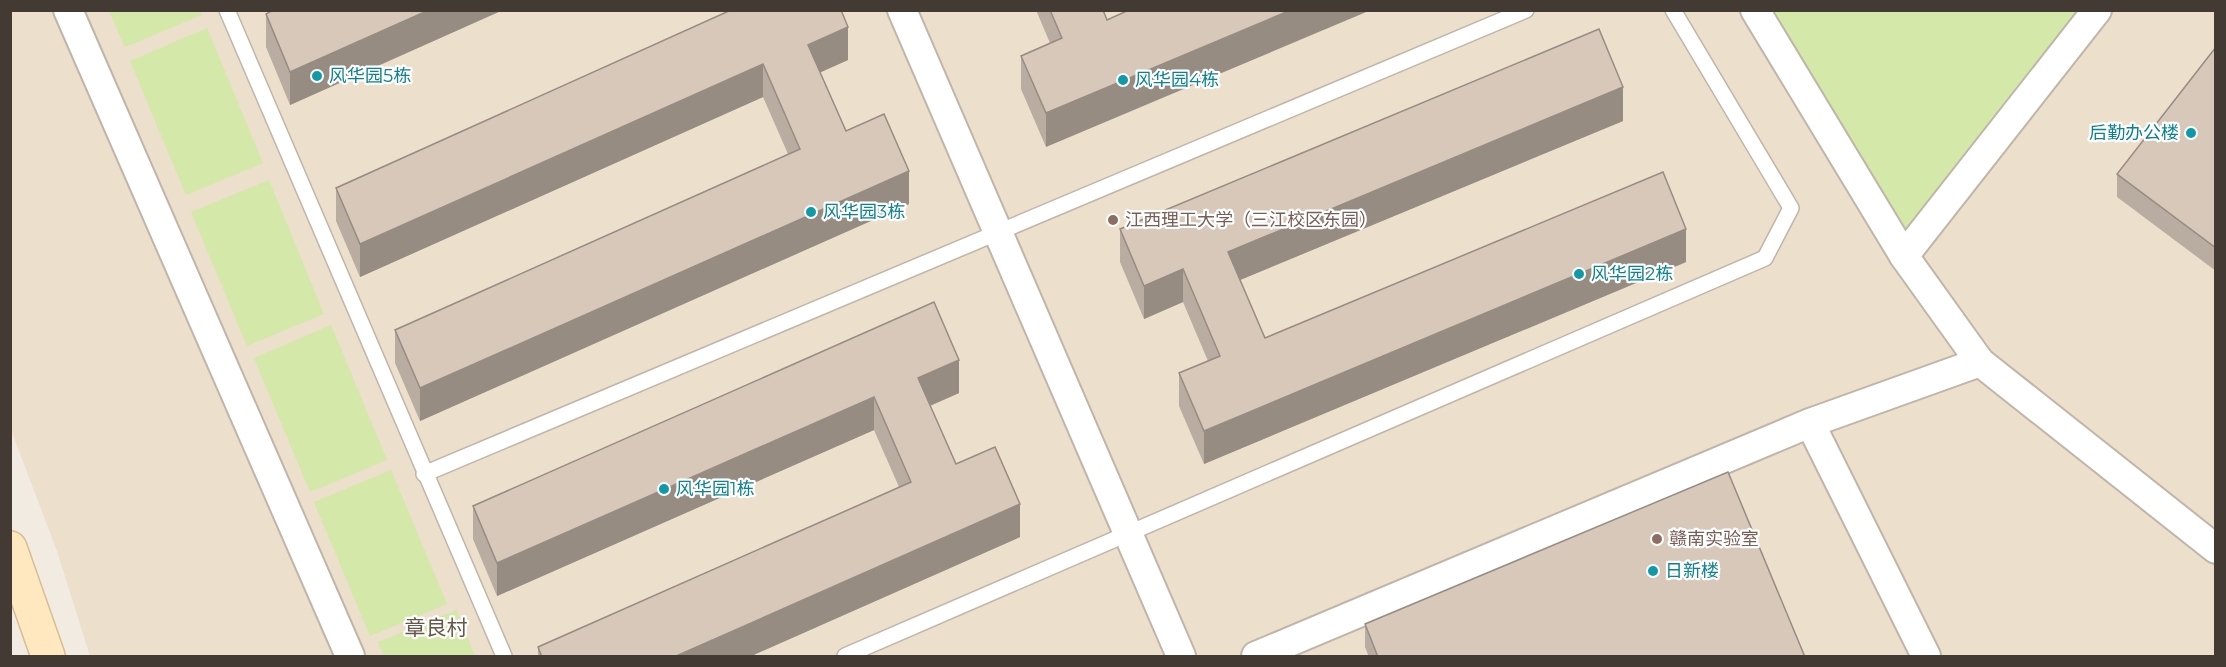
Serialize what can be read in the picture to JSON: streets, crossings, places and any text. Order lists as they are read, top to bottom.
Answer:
{
  "districts": ["章良村"],
  "places": [
    "风华园5栋",
    "风华园4栋",
    "后勤办公楼",
    "风华园3栋",
    "江西理工大学（三江校区东园）",
    "风华园2栋",
    "风华园1栋",
    "赣南实验室",
    "日新楼"
  ]
}
